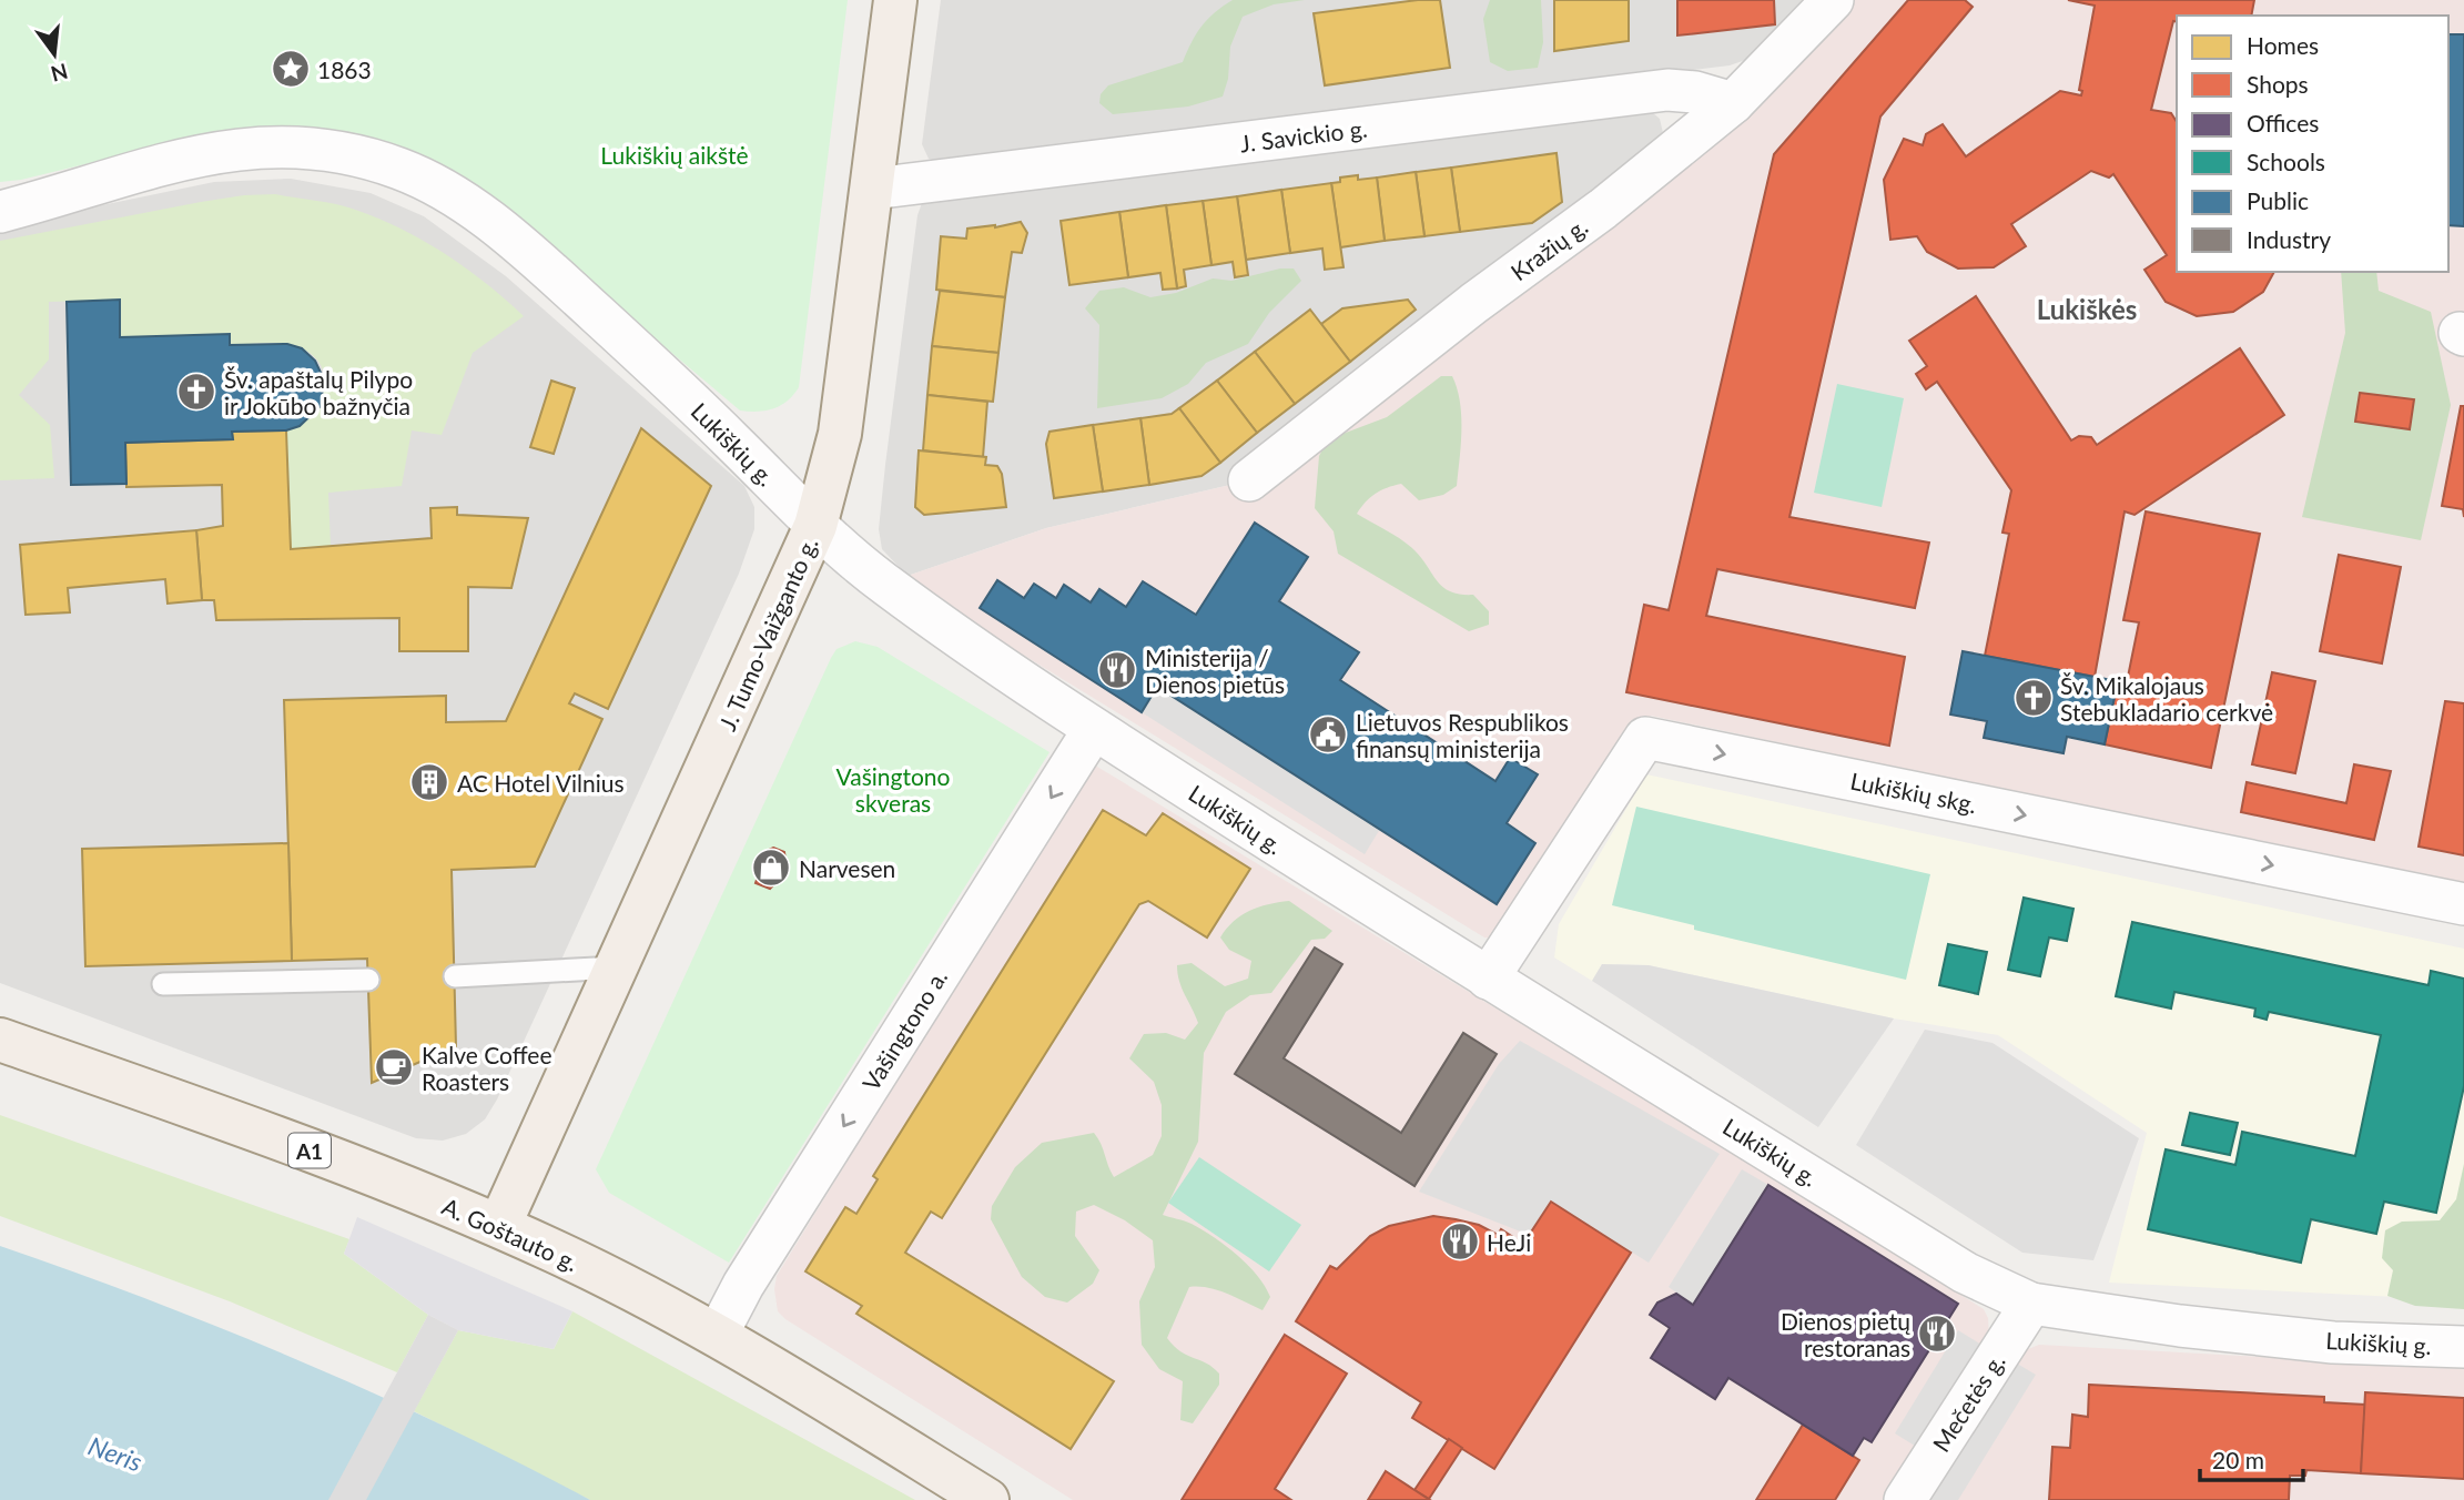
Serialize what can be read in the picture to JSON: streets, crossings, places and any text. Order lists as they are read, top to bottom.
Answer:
{
  "streets": {
    "main road": ["J. Tumo-Vaižganto g.", "A1", "A. Goštauto g."],
    "street": [
      "J. Savickio g.",
      "Kražių g.",
      "Lukiškių g.",
      "Lukiškių skg.",
      "Vašingtono a.",
      "Mečetės g."
    ]
  },
  "crossings": [
    ["J. Savickio g.", "Kražių g."],
    ["J. Savickio g.", "J. Tumo-Vaižganto g."],
    ["Lukiškių g.", "J. Tumo-Vaižganto g."],
    ["Lukiškių g.", "Lukiškių skg."],
    ["Lukiškių g.", "Vašingtono a."],
    ["Lukiškių g.", "Mečetės g."],
    ["J. Tumo-Vaižganto g.", "A. Goštauto g."],
    ["Vašingtono a.", "A. Goštauto g."]
  ],
  "one_way": ["Lukiškių skg.", "Vašingtono a."],
  "districts": ["Lukiškės"],
  "water": ["Neris"],
  "parks": ["Lukiškių aikštė", "Vašingtono skveras"],
  "places": {
    "place": ["1863"],
    "church": ["Šv. apaštalų Pilypo ir Jokūbo bažnyčia", "Šv. Mikalojaus Stebukladario cerkvė"],
    "restaurant": ["Ministerija / Dienos pietūs", "HeJi", "Dienos pietų restoranas"],
    "public building": ["Lietuvos Respublikos finansų ministerija"],
    "building": ["AC Hotel Vilnius"],
    "shop": ["Narvesen"],
    "cafe": ["Kalve Coffee Roasters"]
  },
  "legend": [
    "Homes",
    "Shops",
    "Offices",
    "Schools",
    "Public",
    "Industry"
  ],
  "scale_bar": "20 m",
  "north": "bottom"
}
